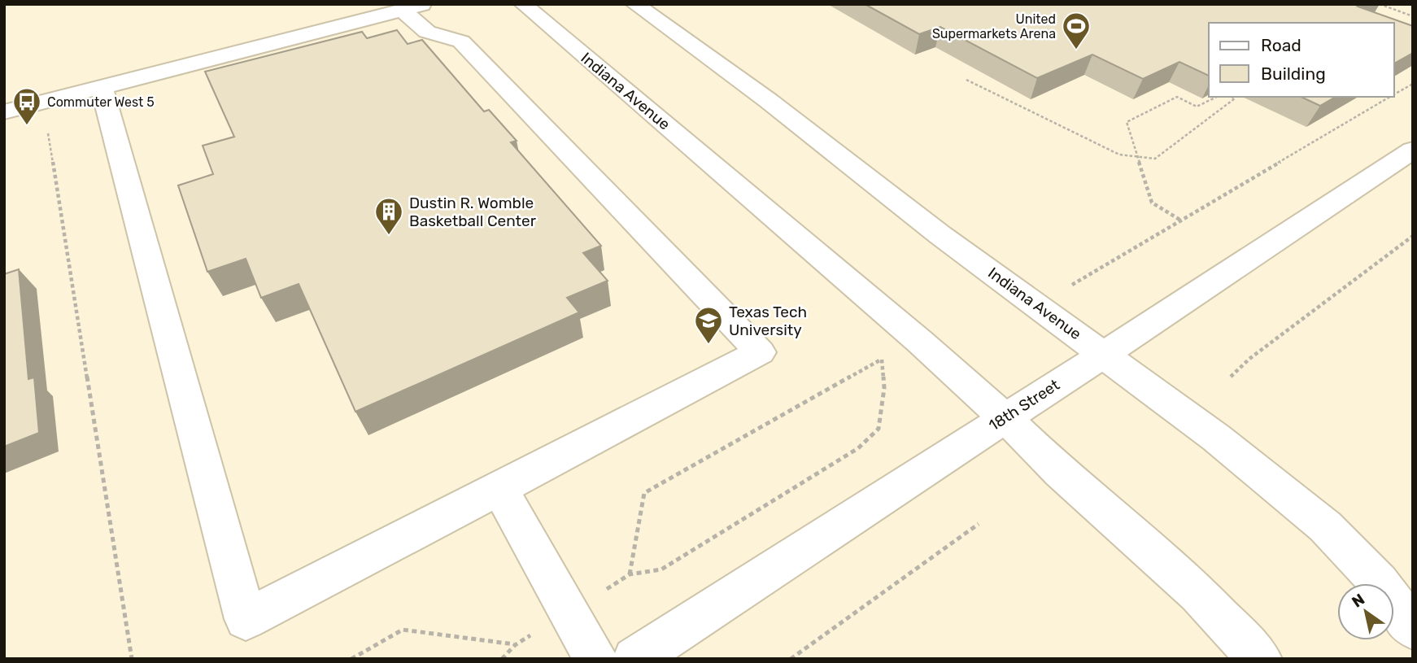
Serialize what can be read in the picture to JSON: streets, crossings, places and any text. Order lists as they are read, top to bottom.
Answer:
{
  "streets": {
    "street": ["Indiana Avenue", "18th Street"]
  },
  "crossings": [
    ["Indiana Avenue", "18th Street"]
  ],
  "places": {
    "sports": ["United Supermarkets Arena"],
    "bus stop": ["Commuter West 5"],
    "building": ["Dustin R. Womble Basketball Center"],
    "school or university": ["Texas Tech University"]
  },
  "legend": ["Road", "Building"],
  "north": "top left"
}
